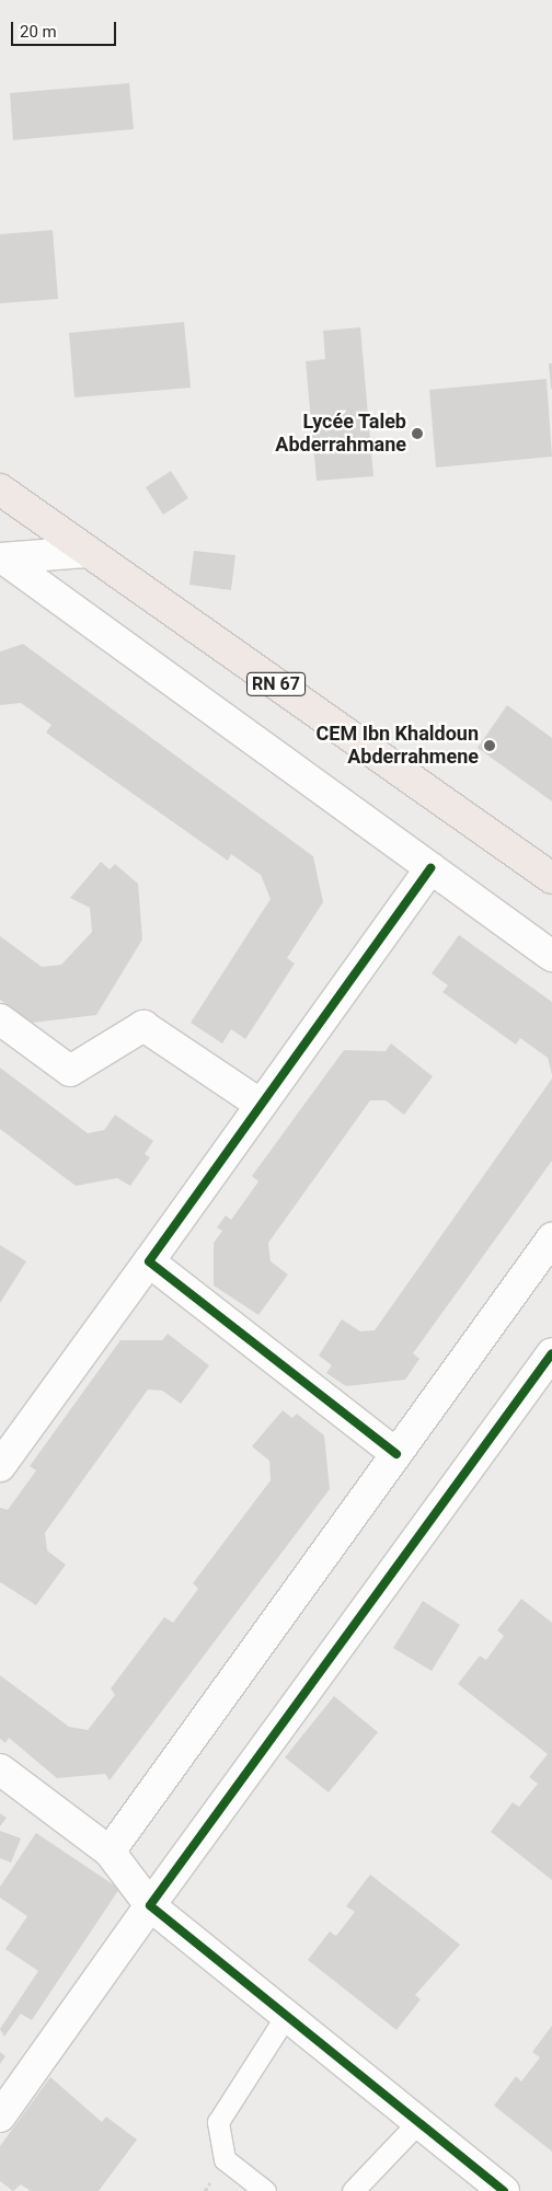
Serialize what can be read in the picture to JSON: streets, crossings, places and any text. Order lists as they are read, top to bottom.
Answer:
{
  "streets": {
    "main road": ["RN 67"]
  },
  "places": ["Lycée Taleb Abderrahmane", "CEM Ibn Khaldoun Abderrahmene"],
  "scale_bar": "20 m"
}
